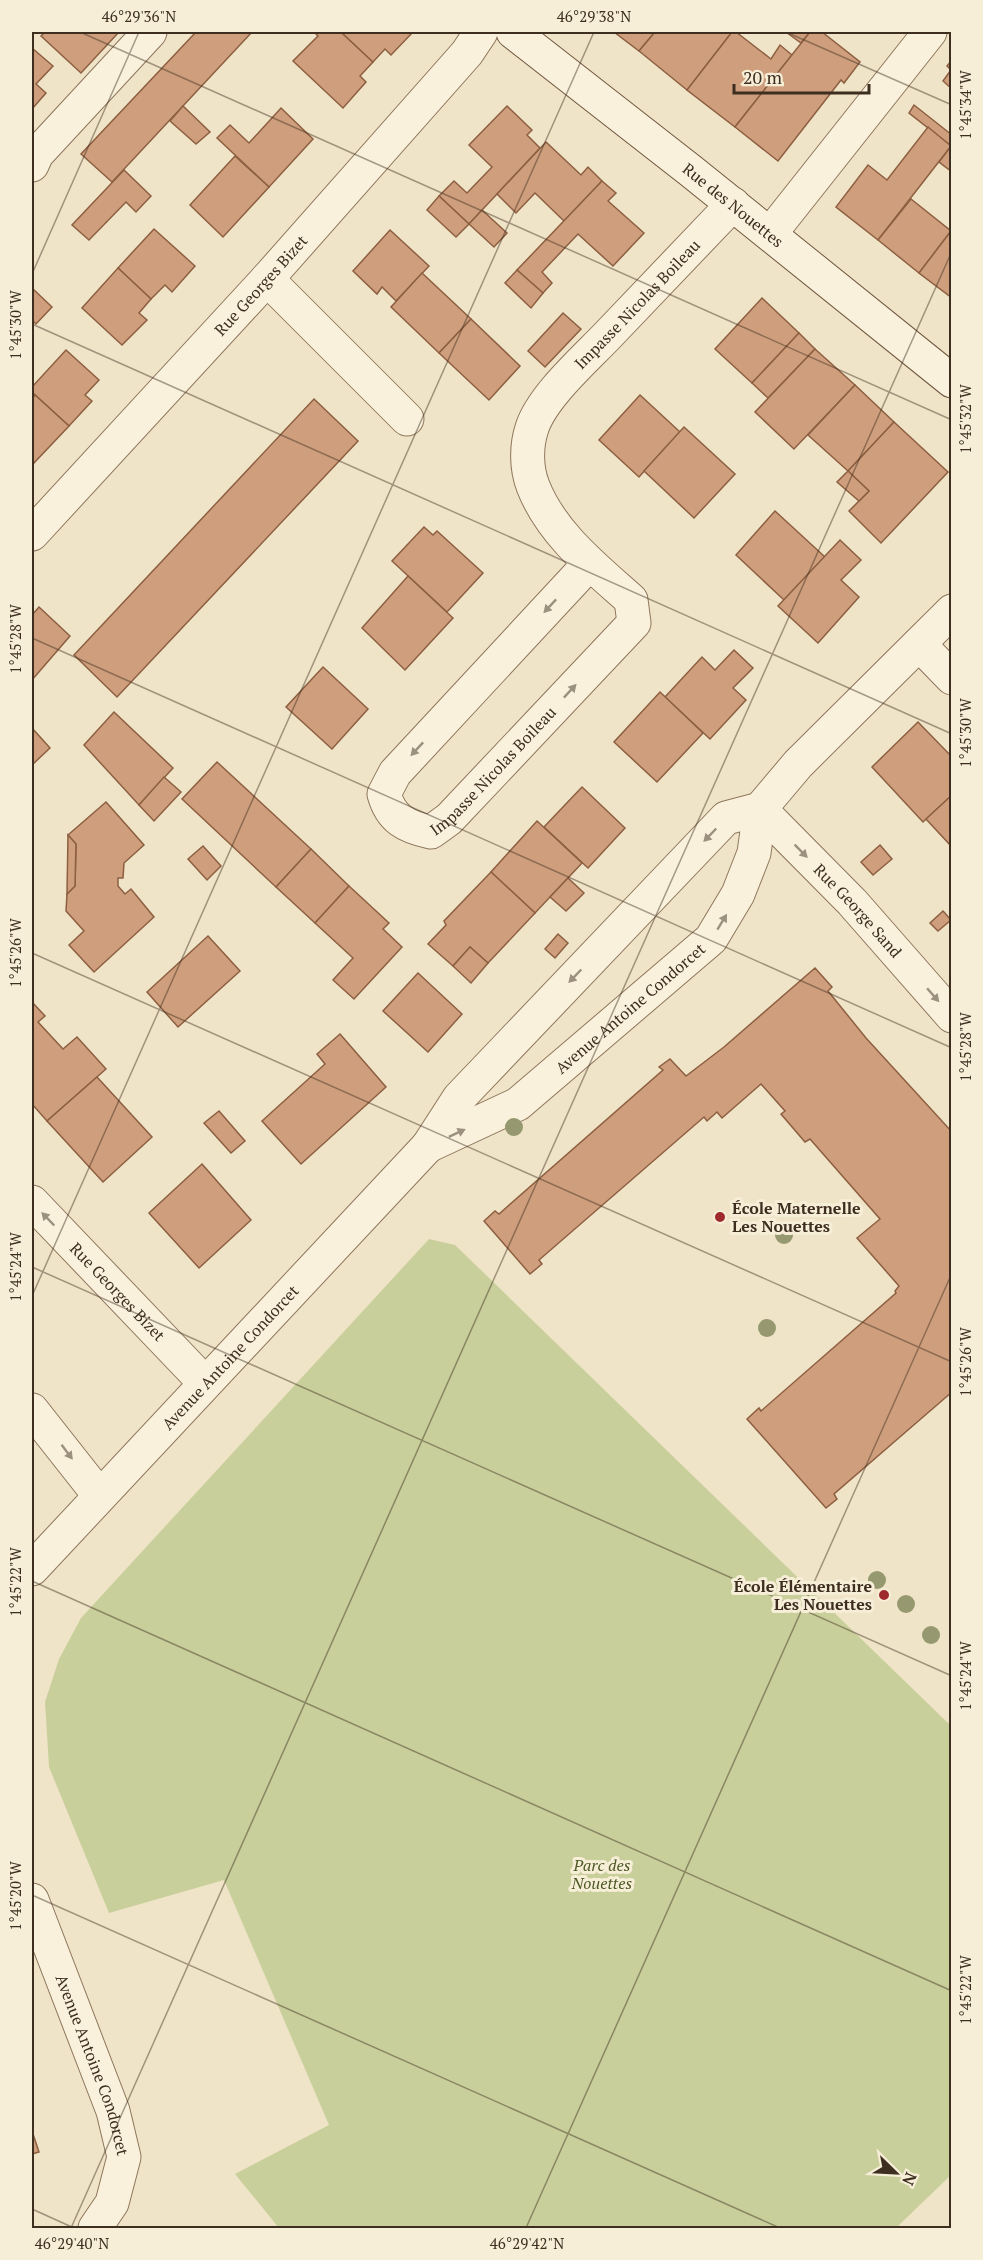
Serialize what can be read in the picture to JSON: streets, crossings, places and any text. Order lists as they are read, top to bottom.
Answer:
{
  "streets": {
    "street": [
      "Rue des Nouettes",
      "Rue Georges Bizet",
      "Impasse Nicolas Boileau",
      "Rue George Sand",
      "Avenue Antoine Condorcet"
    ]
  },
  "crossings": [
    ["Rue des Nouettes", "Impasse Nicolas Boileau"],
    ["Rue Georges Bizet", "Avenue Antoine Condorcet"],
    ["Rue George Sand", "Avenue Antoine Condorcet"]
  ],
  "one_way": ["Rue George Sand"],
  "parks": ["Parc des Nouettes"],
  "places": ["École Maternelle Les Nouettes", "École Élémentaire Les Nouettes"],
  "scale_bar": "20 m",
  "north": "bottom right",
  "coordinates": [
    "46°29'36\"N",
    "46°29'38\"N",
    "1°45'34\"W",
    "1°45'30\"W",
    "1°45'32\"W",
    "1°45'28\"W",
    "1°45'26\"W",
    "1°45'24\"W",
    "1°45'22\"W",
    "1°45'20\"W",
    "46°29'40\"N",
    "46°29'42\"N"
  ]
}
